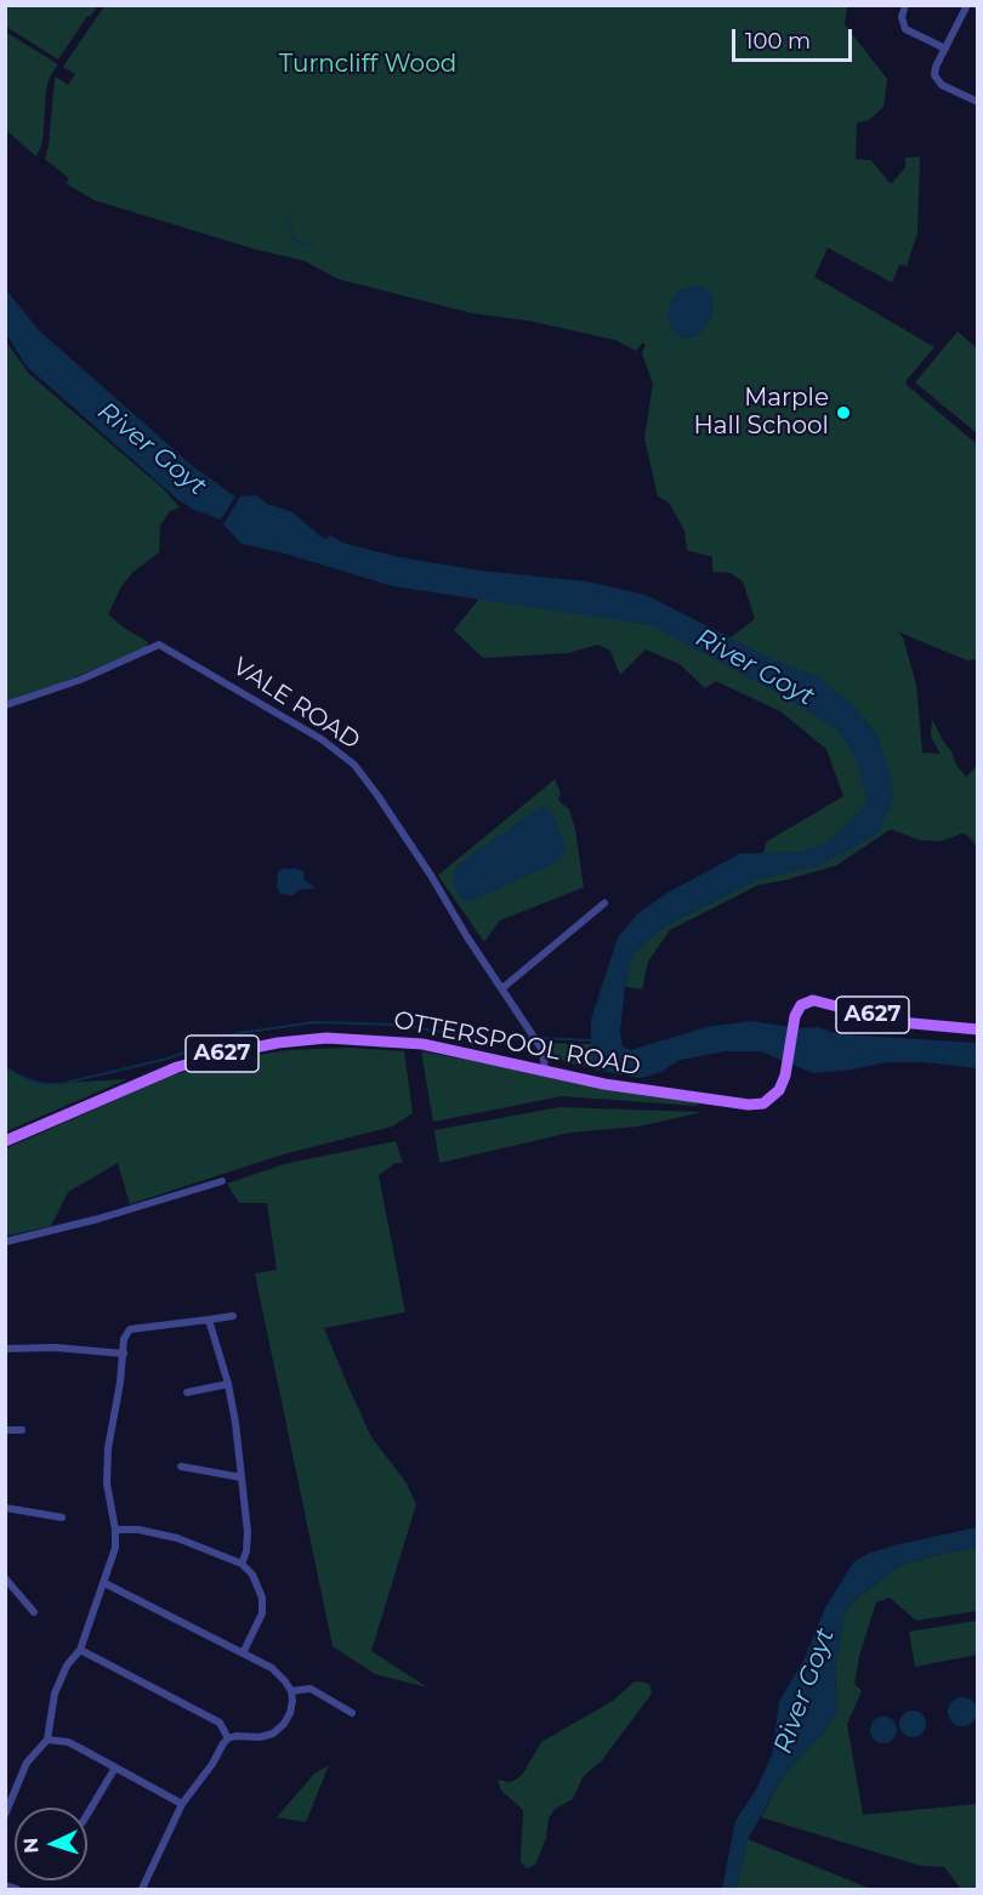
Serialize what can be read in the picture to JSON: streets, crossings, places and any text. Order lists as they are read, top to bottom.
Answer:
{
  "streets": {
    "main road": ["A627", "OTTERSPOOL ROAD"],
    "street": ["VALE ROAD"]
  },
  "crossings": [
    ["VALE ROAD", "OTTERSPOOL ROAD"]
  ],
  "water": ["River Goyt"],
  "parks": ["Turncliff Wood"],
  "places": ["Marple Hall School"],
  "scale_bar": "100 m",
  "north": "left"
}
